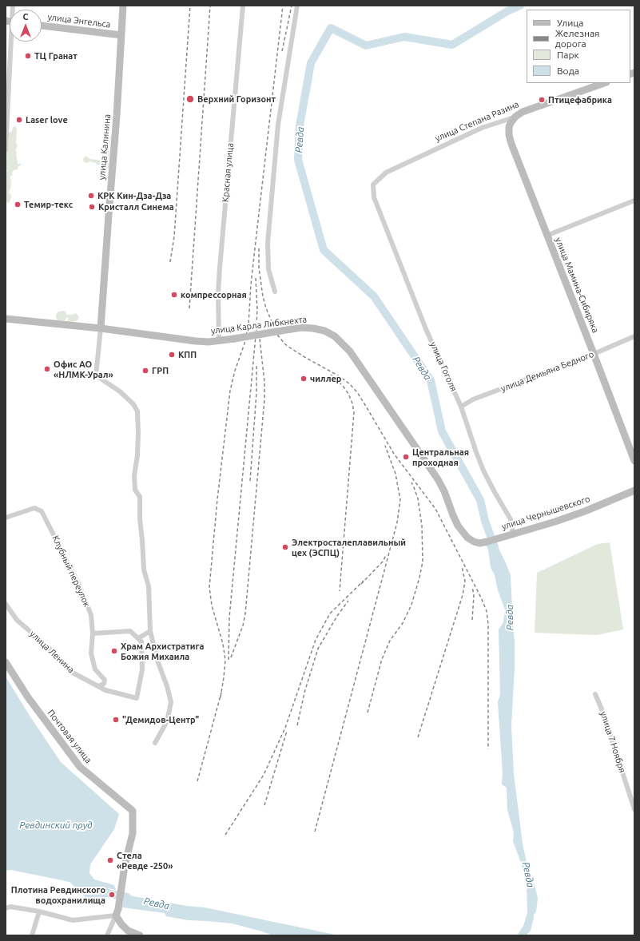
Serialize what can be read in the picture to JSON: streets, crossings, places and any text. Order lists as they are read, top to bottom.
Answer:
{
  "streets": {
    "street": [
      "улица Энгельса",
      "улица Степана Разина",
      "улица Калинина",
      "Красная улица",
      "улица Мамина-Сибиряка",
      "улица Карла Либкнехта",
      "улица Гоголя",
      "улица Демьяна Бедного",
      "улица Чернышевского",
      "Клубный переулок",
      "улица Ленина",
      "Почтовая улица",
      "улица 7 Ноября"
    ]
  },
  "crossings": [
    ["улица Энгельса", "улица Калинина"],
    ["улица Степана Разина", "улица Мамина-Сибиряка"],
    ["улица Степана Разина", "улица Гоголя"],
    ["улица Калинина", "улица Карла Либкнехта"],
    ["Красная улица", "улица Карла Либкнехта"],
    ["улица Мамина-Сибиряка", "улица Демьяна Бедного"],
    ["улица Карла Либкнехта", "улица Чернышевского"],
    ["улица Гоголя", "улица Демьяна Бедного"],
    ["улица Гоголя", "улица Чернышевского"],
    ["Клубный переулок", "улица Ленина"]
  ],
  "water": ["Ревда", "Ревдинский пруд"],
  "places": [
    "ТЦ Гранат",
    "Верхний Горизонт",
    "Птицефабрика",
    "Laser love",
    "КРК Кин-Дза-Дза",
    "Темир-текс",
    "Кристалл Синема",
    "компрессорная",
    "КПП",
    "Офис АО «НЛМК-Урал»",
    "ГРП",
    "чиллер",
    "Центральная проходная",
    "Электросталеплавильный цех (ЭСПЦ)",
    "Храм Архистратига Божия Михаила",
    "\"Демидов-Центр\"",
    "Стела «Ревде -250»",
    "Плотина Ревдинского водохранилища"
  ],
  "legend": [
    "Улица",
    "Железная дорога",
    "Парк",
    "Вода"
  ],
  "north": "top"
}
